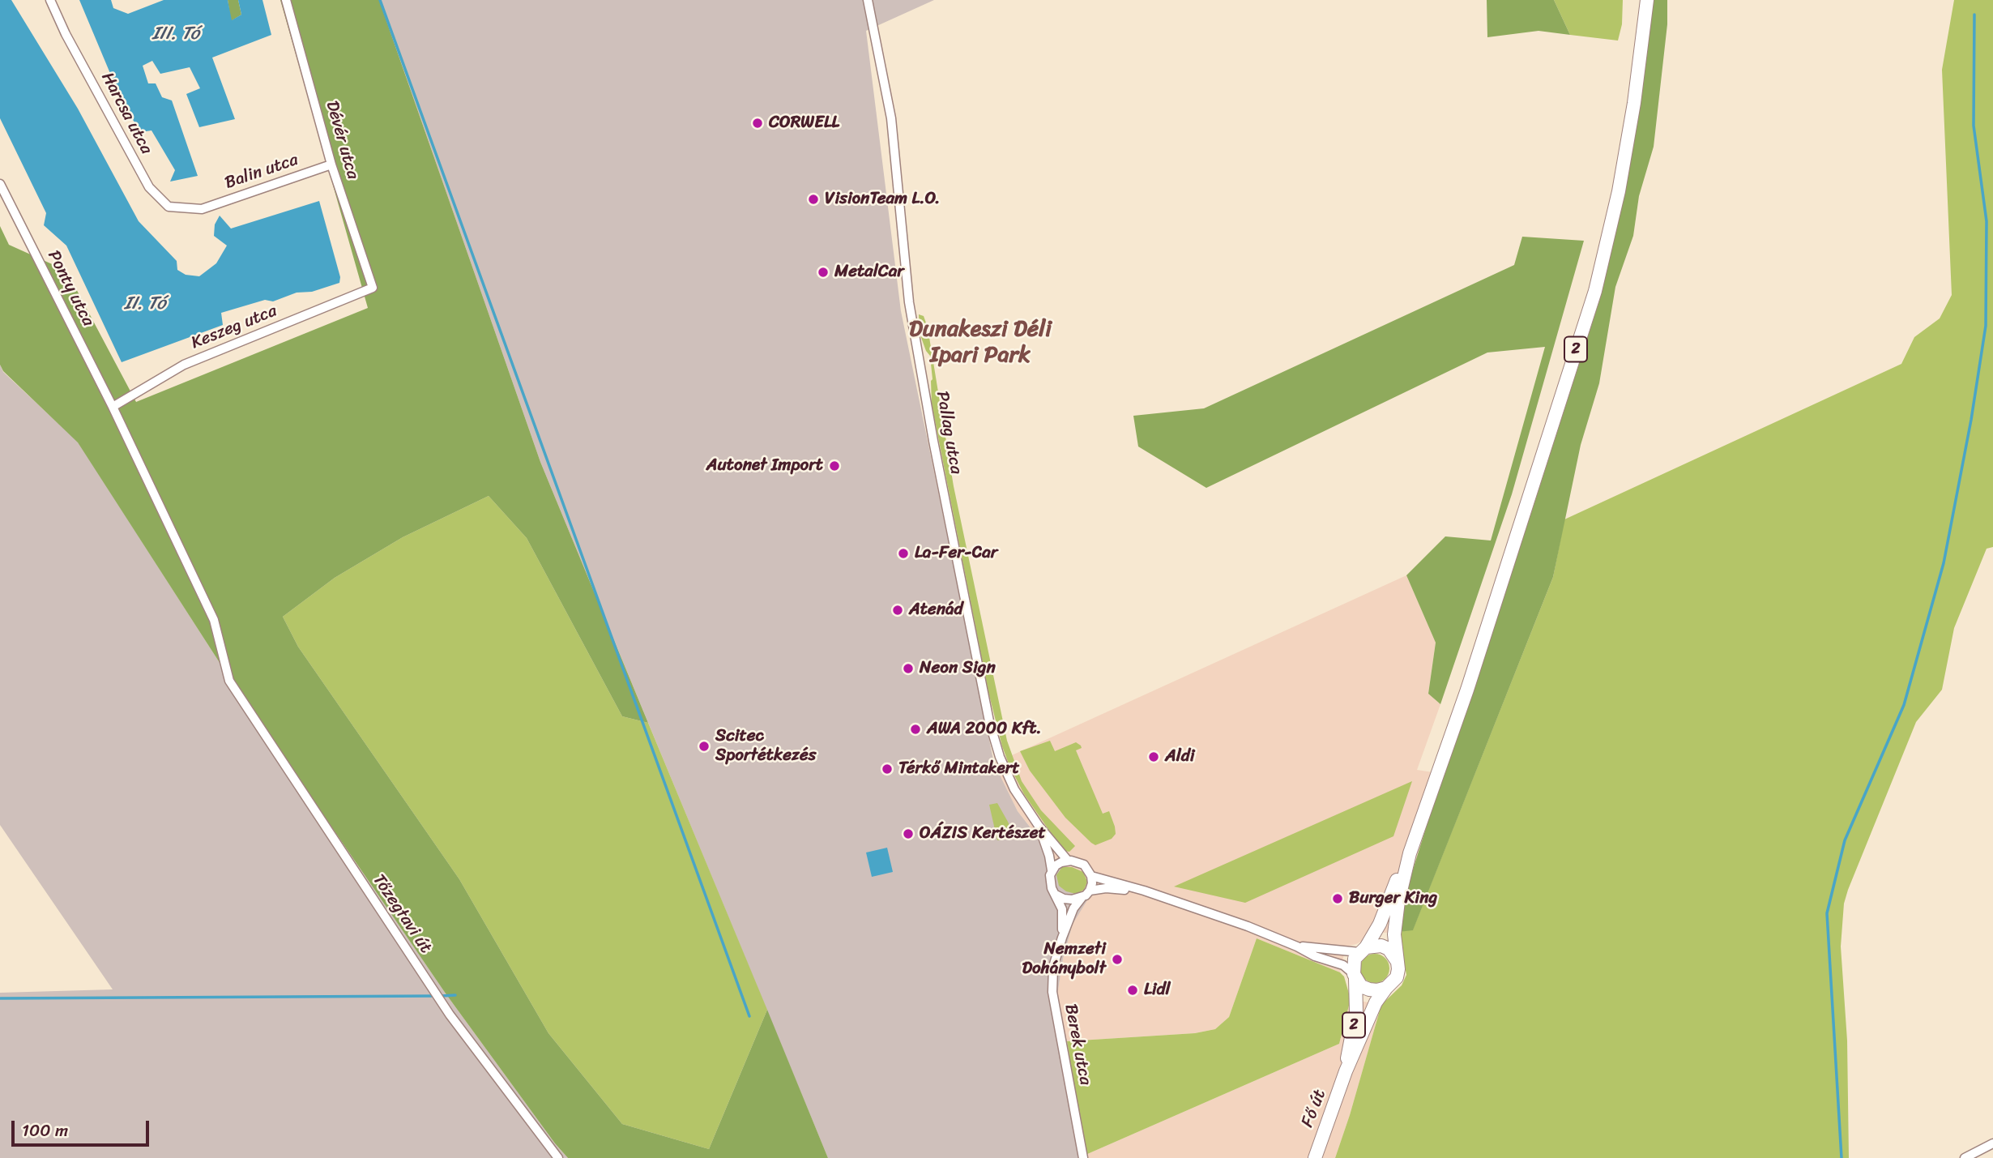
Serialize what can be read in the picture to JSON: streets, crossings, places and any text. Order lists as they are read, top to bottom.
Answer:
{
  "streets": {
    "main road": ["2", "Fő út"],
    "street": [
      "Harcsa utca",
      "Dévér utca",
      "Balin utca",
      "Ponty utca",
      "Keszeg utca",
      "Pallag utca",
      "Tőzegtavi út",
      "Berek utca"
    ]
  },
  "crossings": [
    ["Harcsa utca", "Balin utca"],
    ["Dévér utca", "Balin utca"],
    ["Dévér utca", "Keszeg utca"],
    ["Ponty utca", "Keszeg utca"],
    ["Ponty utca", "Tőzegtavi út"],
    ["2", "Fő út"],
    ["Pallag utca", "Berek utca"]
  ],
  "districts": ["Dunakeszi Déli Ipari Park"],
  "water": ["III. Tó", "II. Tó"],
  "places": [
    "CORWELL",
    "VisionTeam L.O.",
    "MetalCar",
    "Autonet Import",
    "La-Fer-Car",
    "Atenád",
    "Neon Sign",
    "AWA 2000 Kft.",
    "Scitec Sportétkezés",
    "Aldi",
    "Térkő Mintakert",
    "OÁZIS Kertészet",
    "Burger King",
    "Nemzeti Dohánybolt",
    "Lidl"
  ],
  "scale_bar": "100 m"
}
